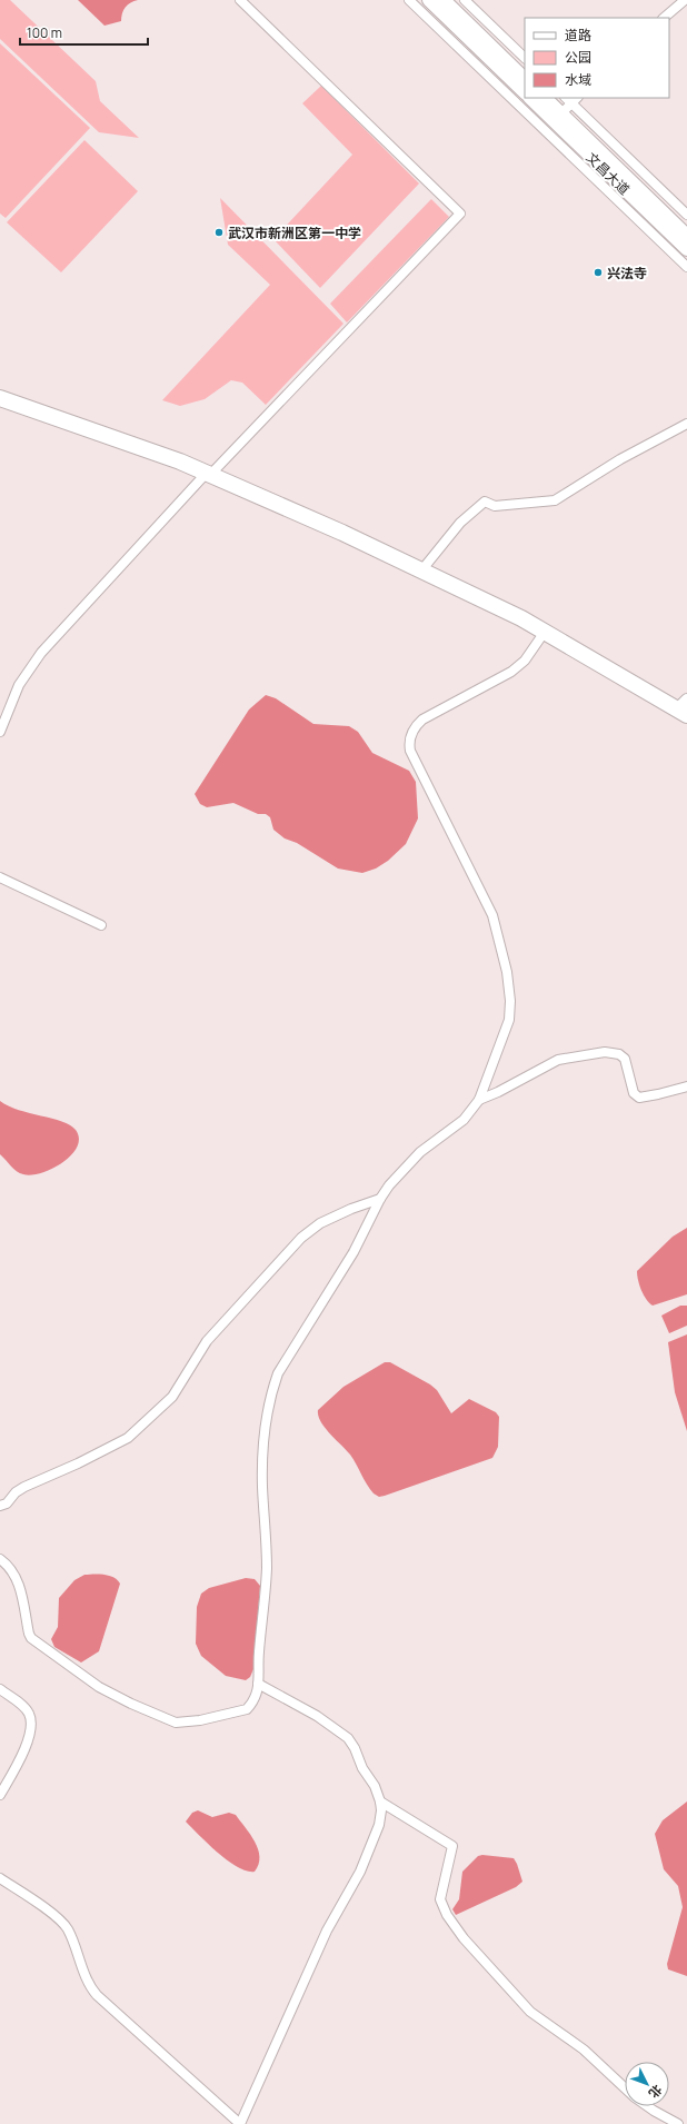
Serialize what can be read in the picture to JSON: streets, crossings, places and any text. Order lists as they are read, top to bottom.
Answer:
{
  "streets": {
    "main road": ["文昌大道"]
  },
  "places": ["武汉市新洲区第一中学", "兴法寺"],
  "legend": ["道路", "公园", "水域"],
  "scale_bar": "100 m",
  "north": "bottom right"
}
